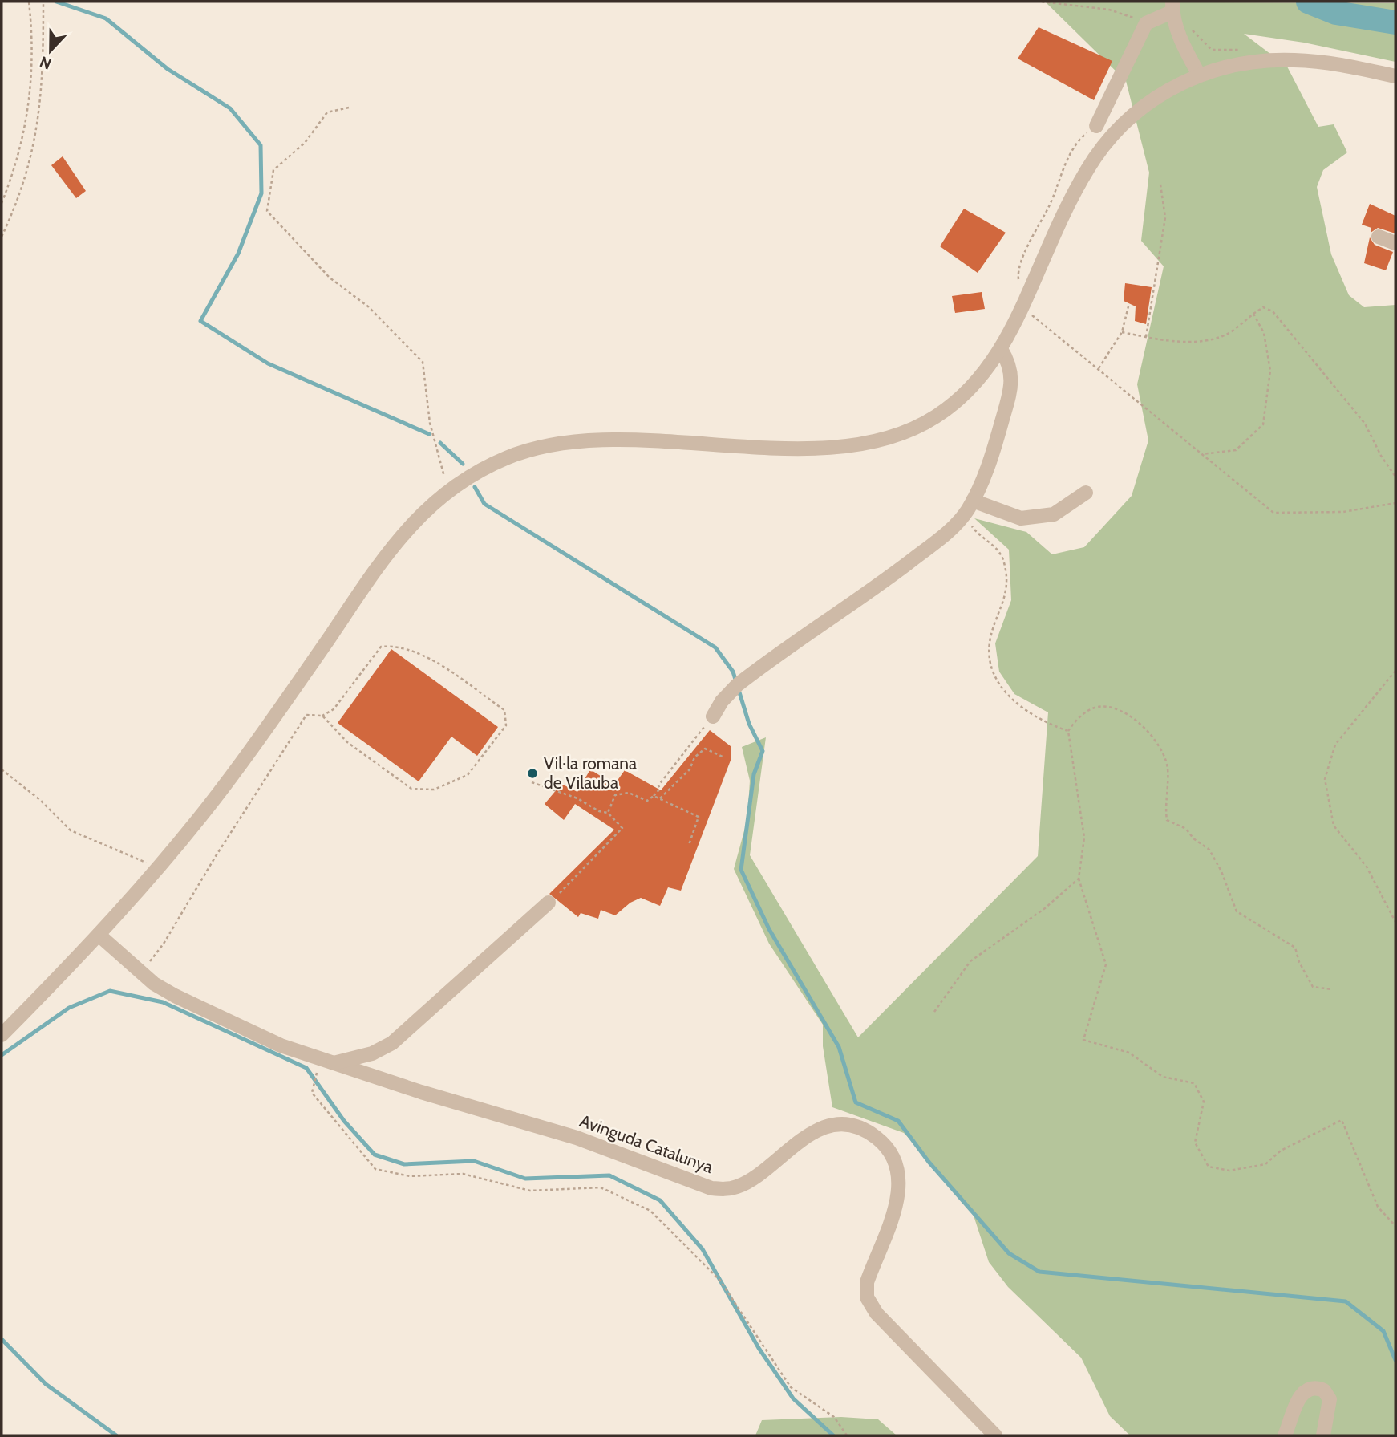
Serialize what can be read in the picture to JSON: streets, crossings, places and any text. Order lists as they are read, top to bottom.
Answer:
{
  "streets": {
    "street": ["Avinguda Catalunya"]
  },
  "places": ["Vil·la romana de Vilauba"],
  "north": "bottom"
}
